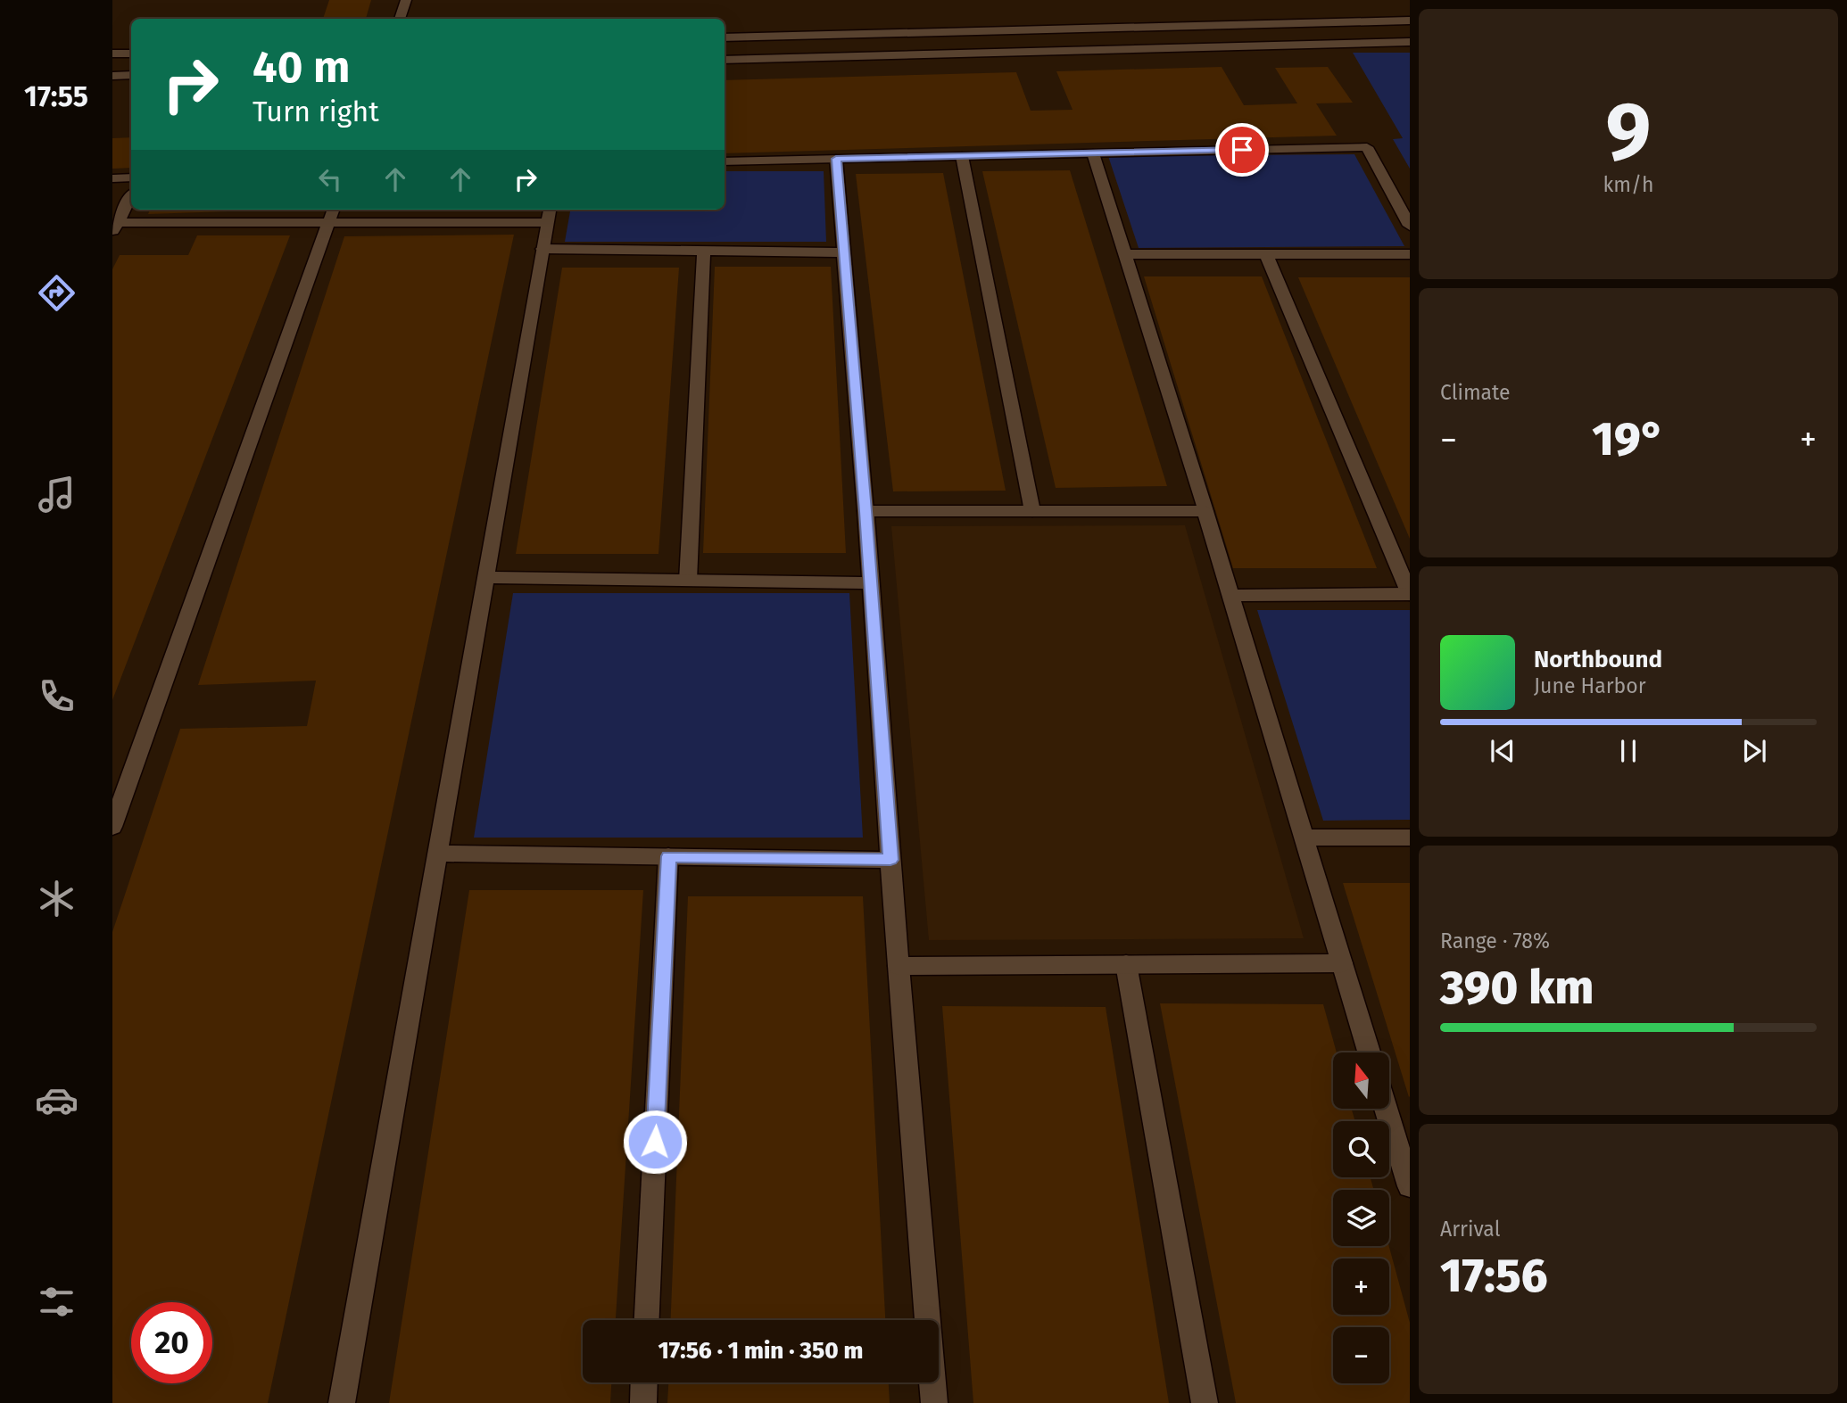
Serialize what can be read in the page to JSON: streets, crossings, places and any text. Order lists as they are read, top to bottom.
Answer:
{
  "north": "top",
  "page": {
    "tabs": "17:55",
    "tile": [
      ["9", "km/h"],
      "Climate",
      ["Range · 78%", "390 km"],
      ["Arrival", "17:56"]
    ],
    "turn": ["40 m", "Turn right"],
    "heat": ["−", "19°", "+"],
    "song": ["Northbound", "June Harbor"],
    "map_buttons": ["+", "−"],
    "limit": "20",
    "trip": "17:56 · 1 min · 350 m"
  }
}
